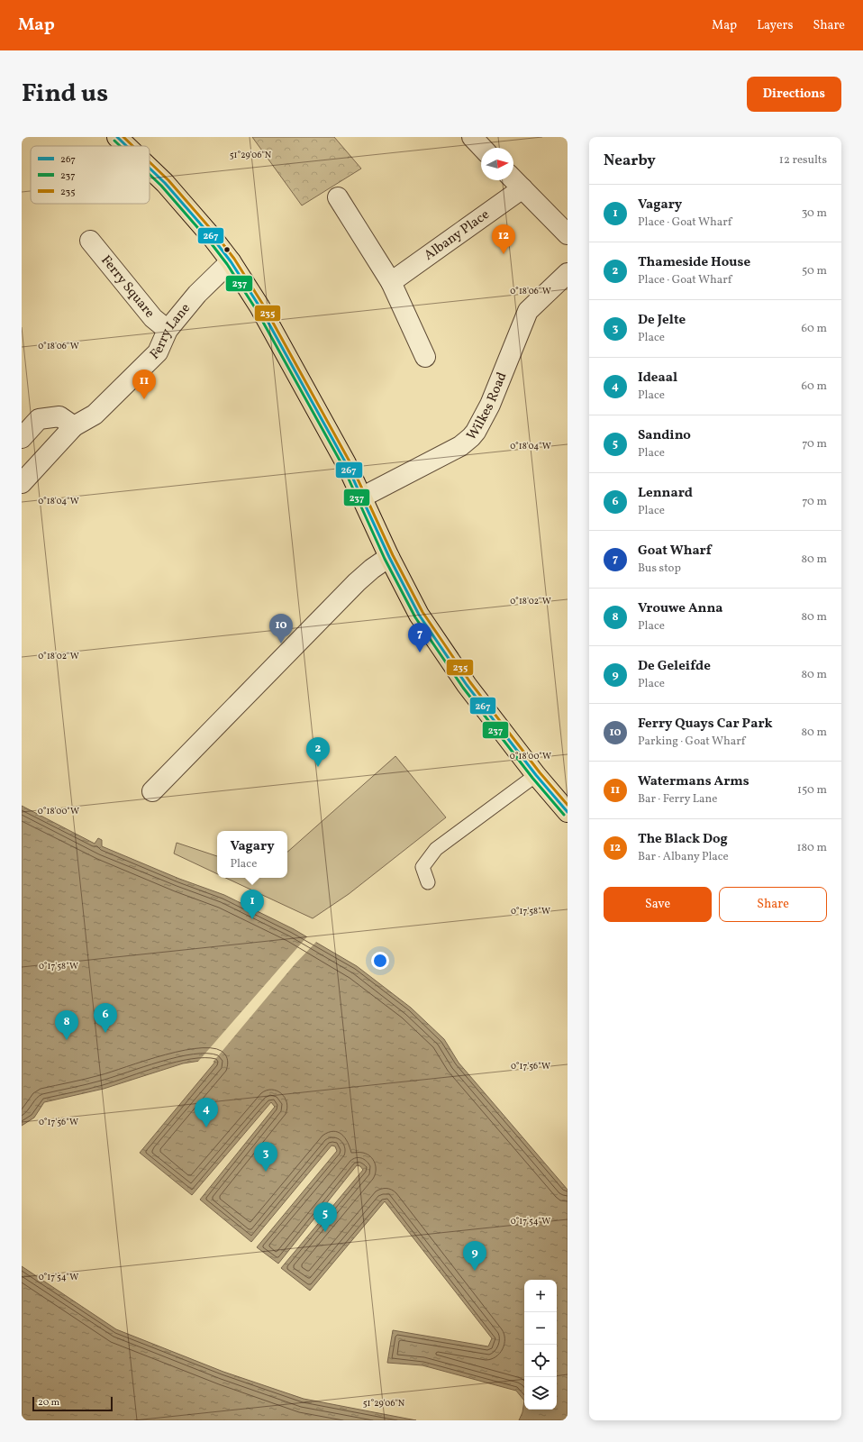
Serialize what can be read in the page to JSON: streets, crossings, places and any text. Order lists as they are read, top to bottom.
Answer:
{
  "streets": {
    "street": [
      "Albany Place",
      "Ferry Square",
      "Ferry Lane",
      "Wilkes Road"
    ]
  },
  "crossings": [
    ["Ferry Square", "Ferry Lane"]
  ],
  "lines": ["transit line 267", "transit line 235", "transit line 237"],
  "legend": ["267", "237", "235"],
  "scale_bar": "20 m",
  "north": "right",
  "page": {
    "header": "Map",
    "nav": ["Map", "Layers", "Share"],
    "title": "Find us",
    "buttons": [
      "Directions",
      ["Save", "Share"]
    ],
    "heading": ["Nearby", "12 results"],
    "list": [
      {
        "mark": "1",
        "name": "Vagary",
        "note": "Place · Goat Wharf",
        "value": "30 m"
      },
      {
        "mark": "2",
        "name": "Thameside House",
        "note": "Place · Goat Wharf",
        "value": "50 m"
      },
      {
        "mark": "3",
        "name": "De Jelte",
        "note": "Place",
        "value": "60 m"
      },
      {
        "mark": "4",
        "name": "Ideaal",
        "note": "Place",
        "value": "60 m"
      },
      {
        "mark": "5",
        "name": "Sandino",
        "note": "Place",
        "value": "70 m"
      },
      {
        "mark": "6",
        "name": "Lennard",
        "note": "Place",
        "value": "70 m"
      },
      {
        "mark": "7",
        "name": "Goat Wharf",
        "note": "Bus stop",
        "value": "80 m"
      },
      {
        "mark": "8",
        "name": "Vrouwe Anna",
        "note": "Place",
        "value": "80 m"
      },
      {
        "mark": "9",
        "name": "De Geleifde",
        "note": "Place",
        "value": "80 m"
      },
      {
        "mark": "10",
        "name": "Ferry Quays Car Park",
        "note": "Parking · Goat Wharf",
        "value": "80 m"
      },
      {
        "mark": "11",
        "name": "Watermans Arms",
        "note": "Bar · Ferry Lane",
        "value": "150 m"
      },
      {
        "mark": "12",
        "name": "The Black Dog",
        "note": "Bar · Albany Place",
        "value": "180 m"
      }
    ],
    "pins": [
      "12",
      "11",
      "10",
      "7",
      "2",
      "1",
      "6",
      "8",
      "4",
      "3",
      "5",
      "9"
    ],
    "popup": ["Vagary", "Place"],
    "map_buttons": ["+", "−"],
    "scale": "20 m"
  },
  "coordinates": [
    "51°29'06\"N",
    "0°18'06\"W",
    "0°18'04\"W",
    "0°18'02\"W",
    "0°18'00\"W",
    "0°17'58\"W",
    "0°17'56\"W",
    "0°17'54\"W"
  ]
}
